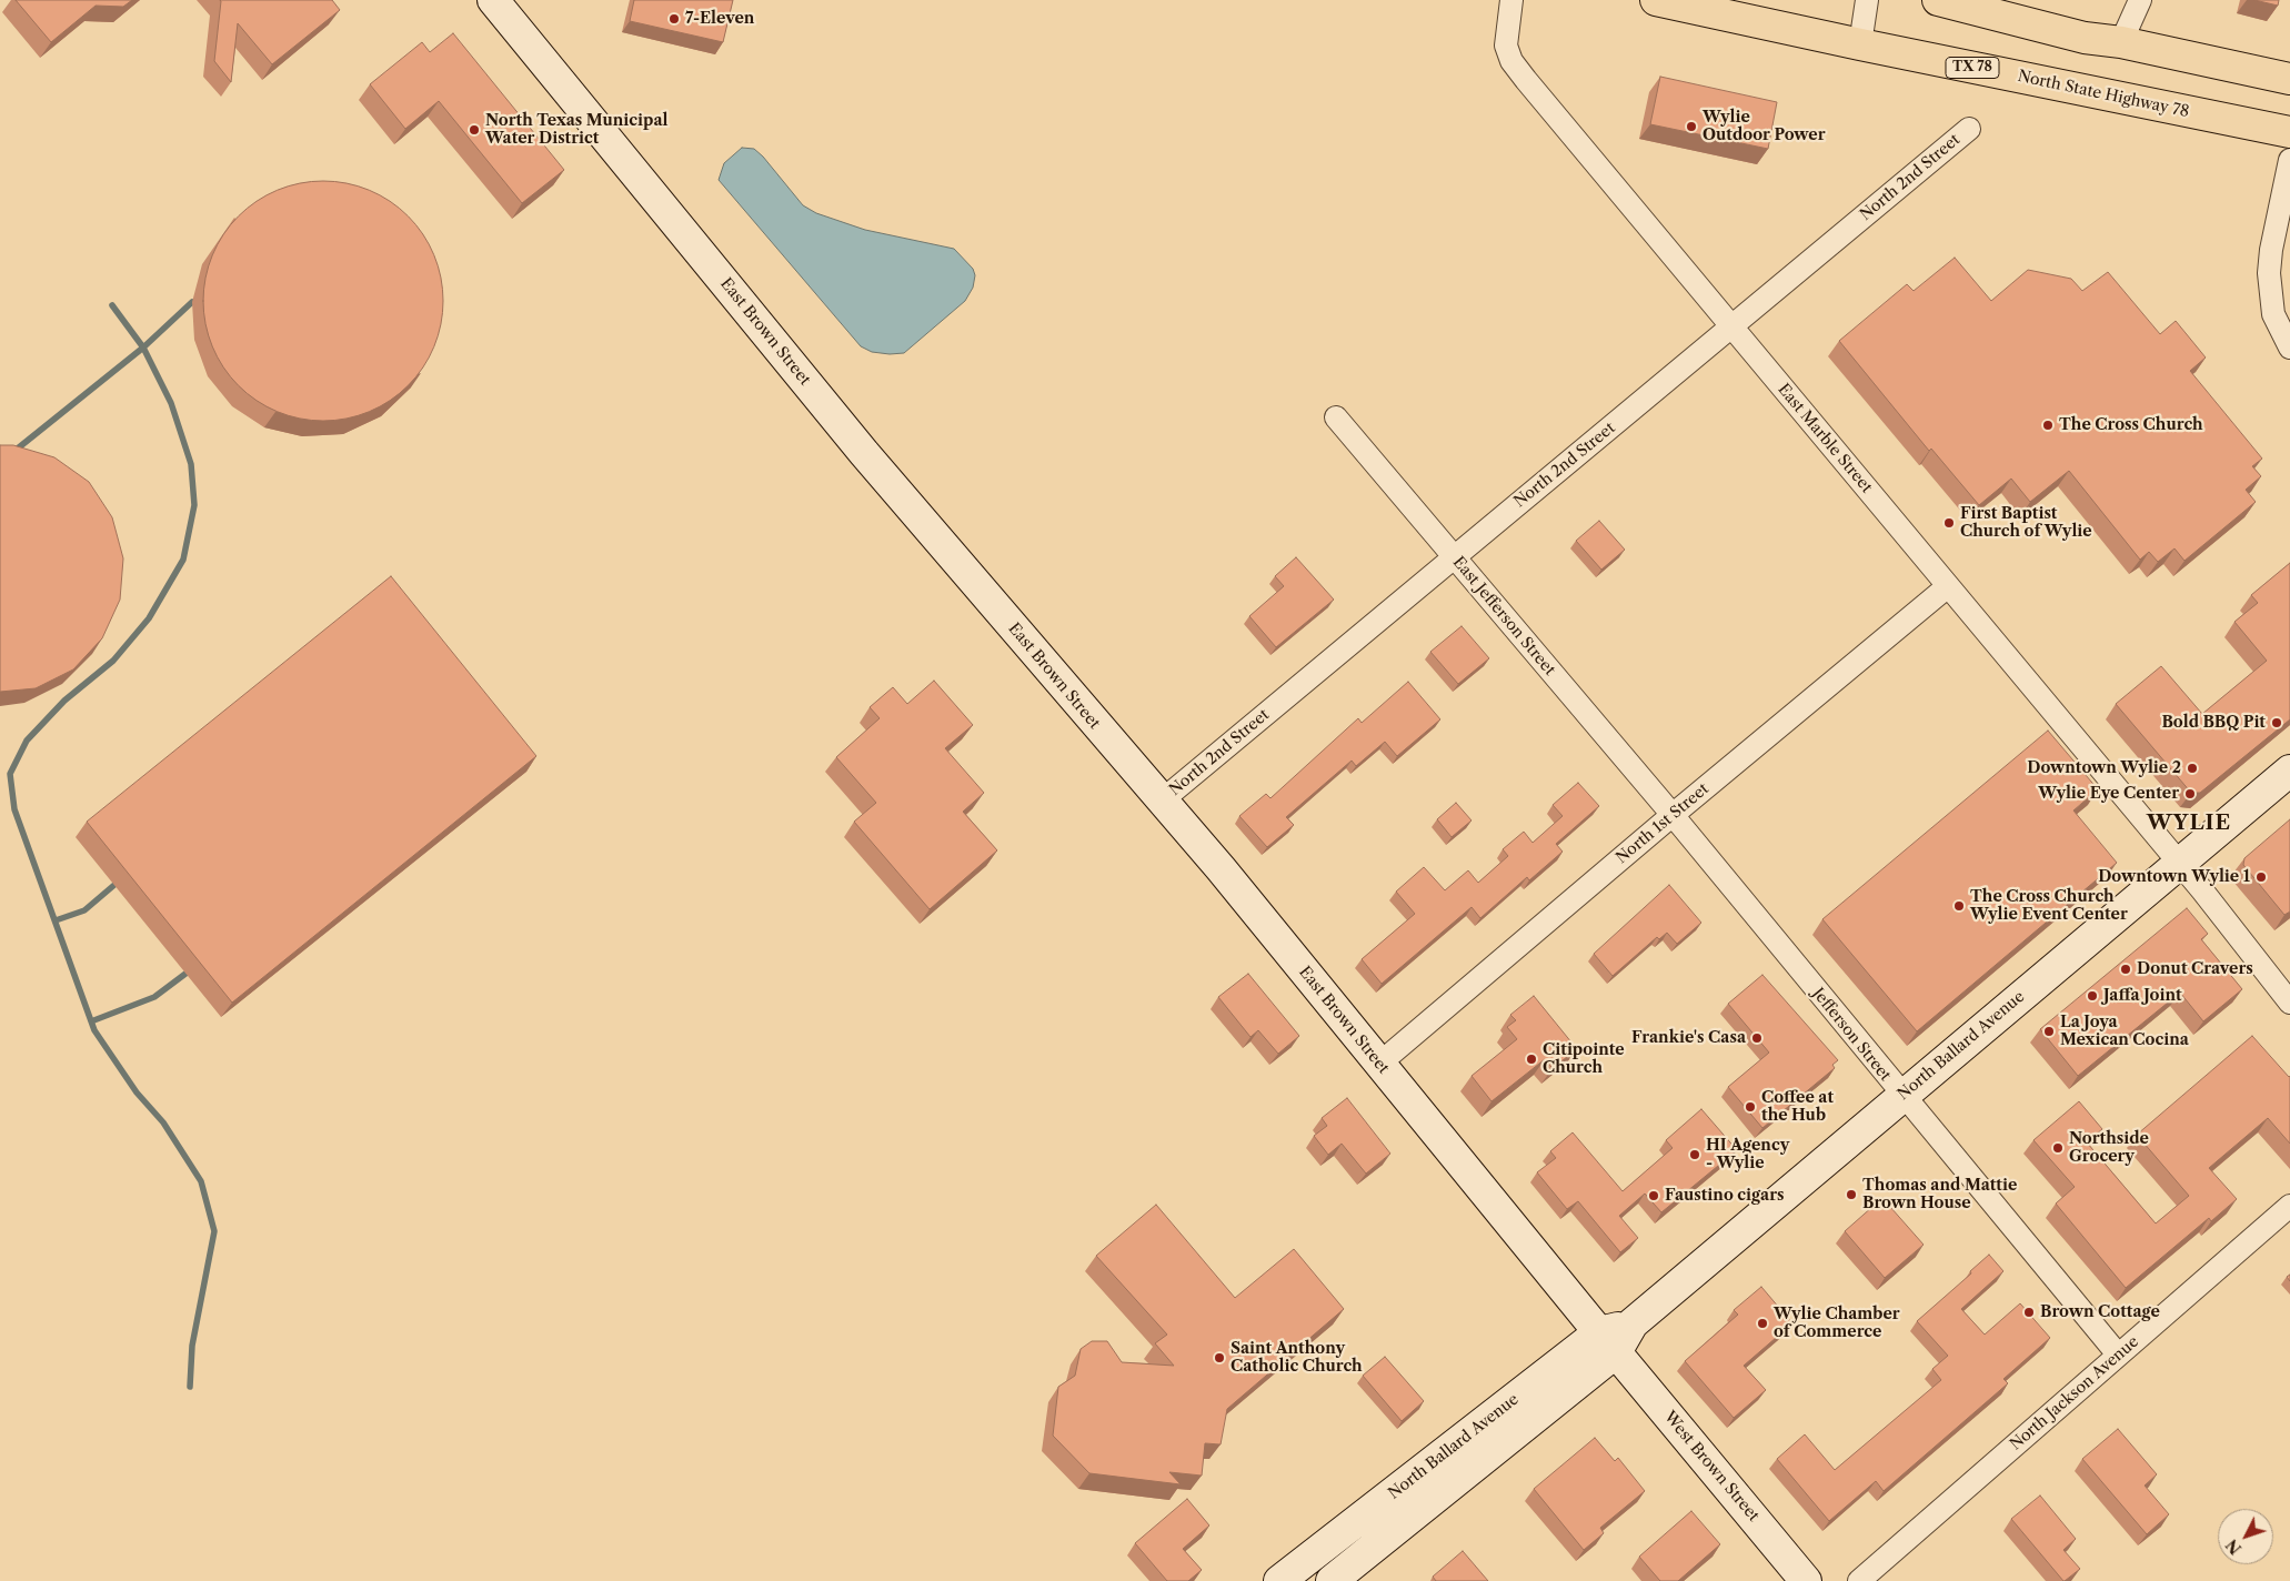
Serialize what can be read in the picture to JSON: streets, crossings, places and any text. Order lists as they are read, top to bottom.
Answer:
{
  "streets": {
    "main road": [
      "TX 78",
      "North State Highway 78",
      "East Brown Street",
      "North Ballard Avenue",
      "West Brown Street"
    ],
    "street": [
      "North 2nd Street",
      "East Marble Street",
      "East Jefferson Street",
      "North 1st Street",
      "Jefferson Street",
      "North Jackson Avenue"
    ]
  },
  "crossings": [
    ["North 2nd Street", "East Brown Street"],
    ["North 2nd Street", "East Marble Street"],
    ["North 2nd Street", "East Jefferson Street"],
    ["East Brown Street", "North 1st Street"],
    ["East Brown Street", "North Ballard Avenue"],
    ["East Brown Street", "West Brown Street"],
    ["East Marble Street", "North 1st Street"],
    ["East Marble Street", "North Ballard Avenue"],
    ["East Jefferson Street", "North 1st Street"],
    ["East Jefferson Street", "Jefferson Street"],
    ["North 1st Street", "Jefferson Street"],
    ["Jefferson Street", "North Ballard Avenue"],
    ["Jefferson Street", "North Jackson Avenue"],
    ["North Ballard Avenue", "West Brown Street"]
  ],
  "districts": ["WYLIE"],
  "places": [
    "7-Eleven",
    "Wylie Outdoor Power",
    "North Texas Municipal Water District",
    "The Cross Church",
    "First Baptist Church of Wylie",
    "Bold BBQ Pit",
    "Downtown Wylie 2",
    "Wylie Eye Center",
    "Downtown Wylie 1",
    "The Cross Church Wylie Event Center",
    "Donut Cravers",
    "Jaffa Joint",
    "La Joya Mexican Cocina",
    "Frankie's Casa",
    "Citipointe Church",
    "Coffee at the Hub",
    "Northside Grocery",
    "HI Agency - Wylie",
    "Thomas and Mattie Brown House",
    "Faustino cigars",
    "Brown Cottage",
    "Wylie Chamber of Commerce",
    "Saint Anthony Catholic Church"
  ],
  "north": "bottom left"
}
